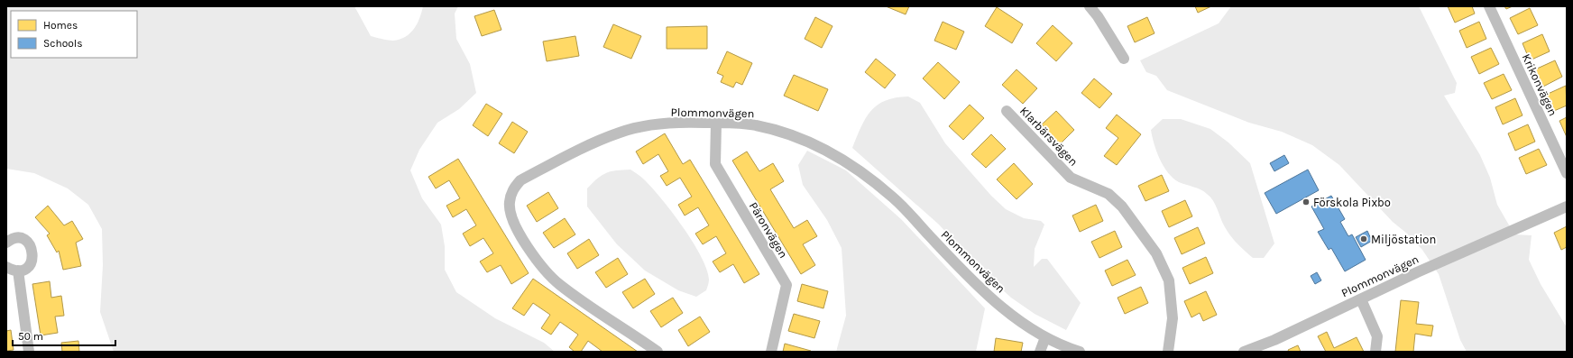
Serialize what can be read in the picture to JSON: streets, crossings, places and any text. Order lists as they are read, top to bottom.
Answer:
{
  "streets": {
    "street": [
      "Krikonvägen",
      "Plommonvägen",
      "Klarbärsvägen",
      "Päronvägen"
    ]
  },
  "crossings": [
    ["Plommonvägen", "Päronvägen"]
  ],
  "places": ["Förskola Pixbo", "Miljöstation"],
  "legend": ["Homes", "Schools"],
  "scale_bar": "50 m"
}
